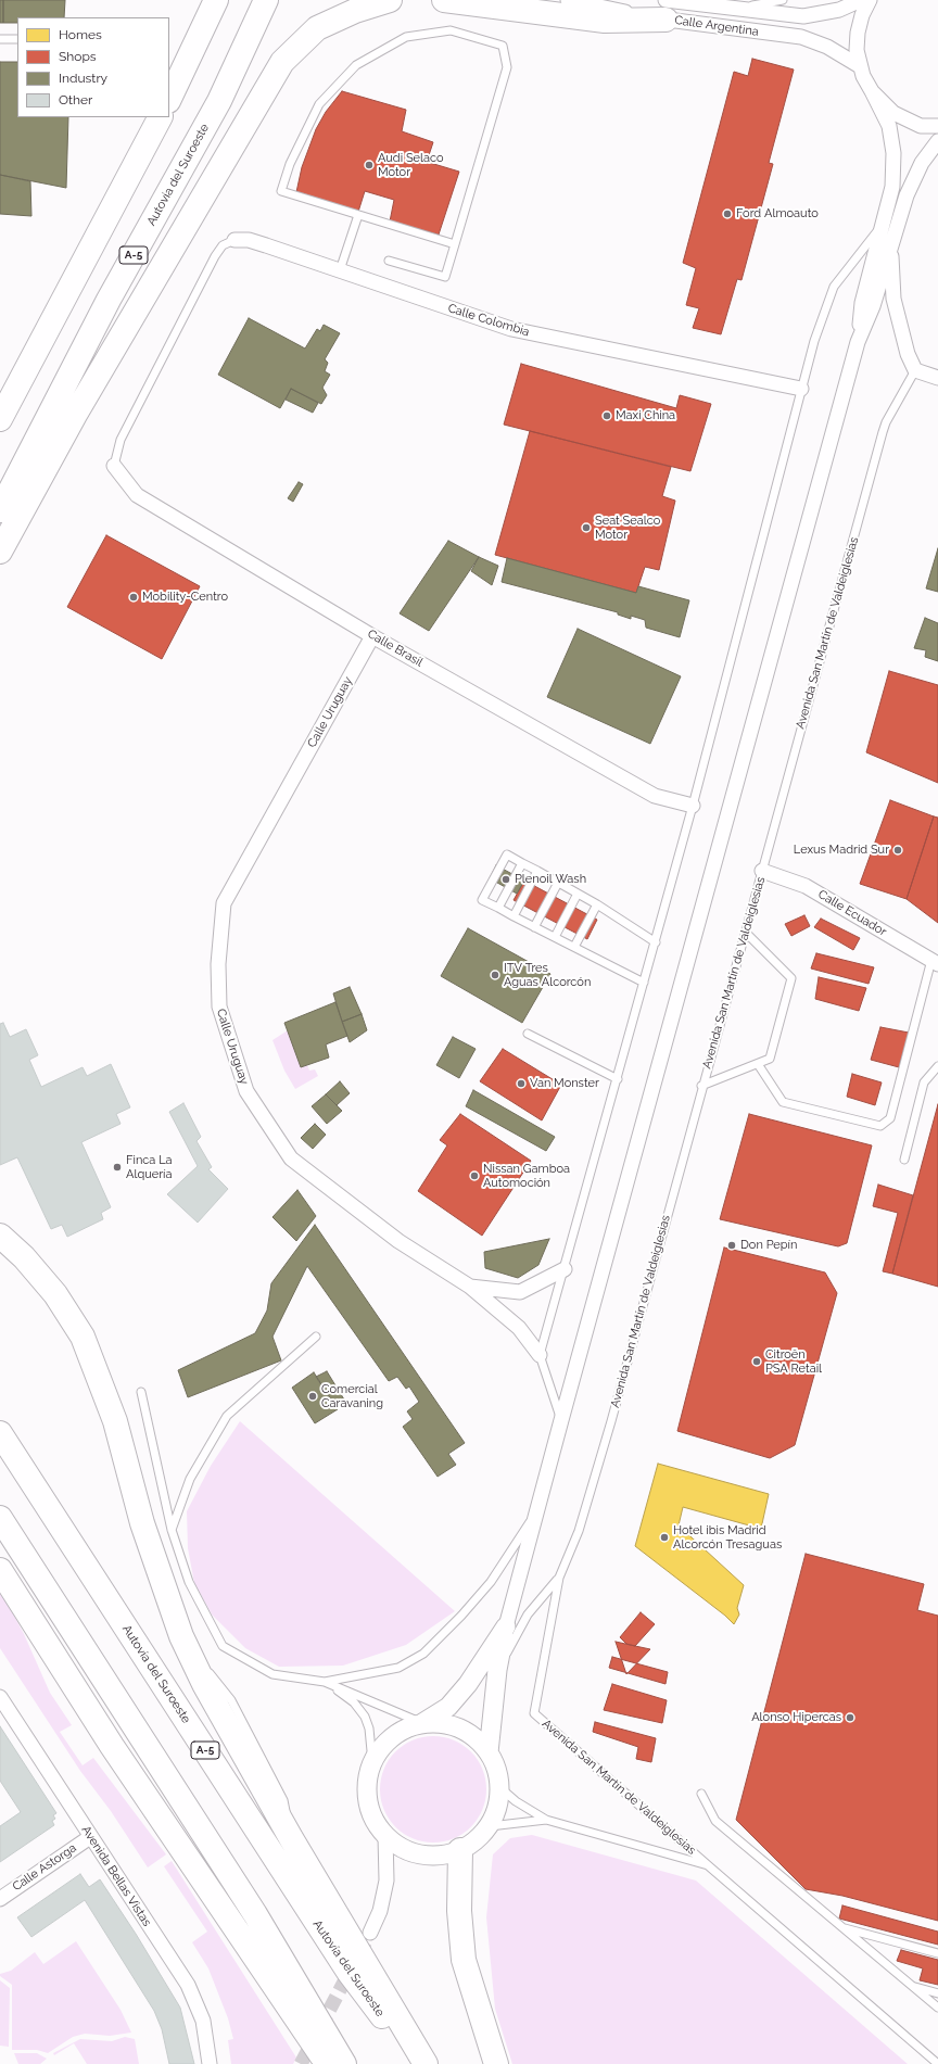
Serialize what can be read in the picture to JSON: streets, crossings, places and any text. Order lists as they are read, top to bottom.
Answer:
{
  "streets": {
    "highway": ["Autovía del Suroeste", "A-5"],
    "street": [
      "Calle Argentina",
      "Calle Colombia",
      "Avenida San Martín de Valdeiglesias",
      "Calle Brasil",
      "Calle Uruguay",
      "Calle Ecuador",
      "Calle Astorga",
      "Avenida Bellas Vistas"
    ]
  },
  "crossings": [
    ["Avenida San Martín de Valdeiglesias", "Calle Ecuador"],
    ["Calle Brasil", "Calle Uruguay"],
    ["Calle Astorga", "Avenida Bellas Vistas"]
  ],
  "places": [
    "Audi Selaco Motor",
    "Ford Almoauto",
    "Maxi China",
    "Seat Sealco Motor",
    "Mobility-Centro",
    "Lexus Madrid Sur",
    "Plenoil Wash",
    "ITV Tres Aguas Alcorcón",
    "Van Monster",
    "Finca La Alquería",
    "Nissan Gamboa Automoción",
    "Don Pepín",
    "Citroën PSA Retail",
    "Comercial Caravaning",
    "Hotel ibis Madrid Alcorcón Tresaguas",
    "Alonso Hipercas"
  ],
  "legend": [
    "Homes",
    "Shops",
    "Industry",
    "Other"
  ]
}
